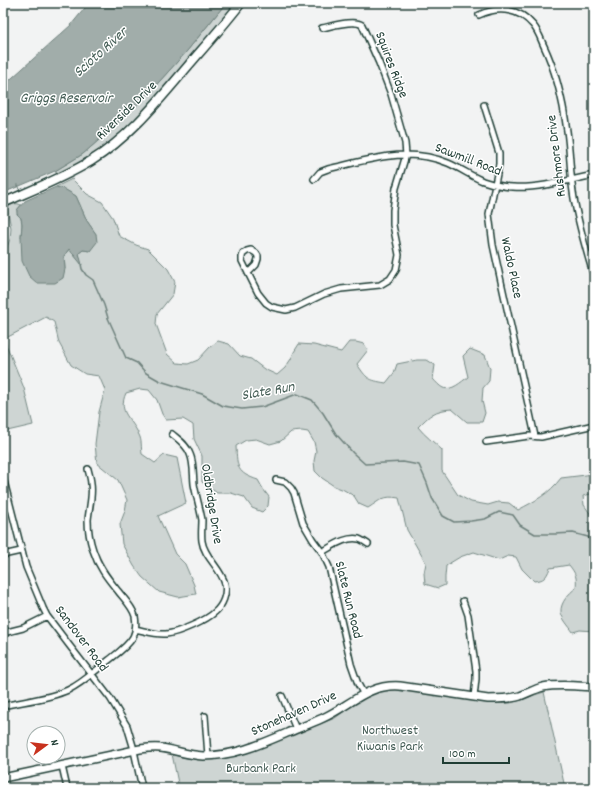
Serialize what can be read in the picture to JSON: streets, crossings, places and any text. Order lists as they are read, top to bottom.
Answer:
{
  "streets": {
    "main road": ["Riverside Drive"],
    "street": [
      "Squires Ridge",
      "Rushmore Drive",
      "Sawmill Road",
      "Waldo Place",
      "Oldbridge Drive",
      "Slate Run Road",
      "Sandover Road",
      "Stonehaven Drive"
    ]
  },
  "crossings": [
    ["Squires Ridge", "Sawmill Road"],
    ["Rushmore Drive", "Sawmill Road"],
    ["Sawmill Road", "Waldo Place"],
    ["Slate Run Road", "Stonehaven Drive"],
    ["Sandover Road", "Stonehaven Drive"]
  ],
  "water": ["Scioto River", "Griggs Reservoir", "Slate Run"],
  "parks": ["Northwest Kiwanis Park", "Burbank Park"],
  "scale_bar": "100 m",
  "north": "right"
}
